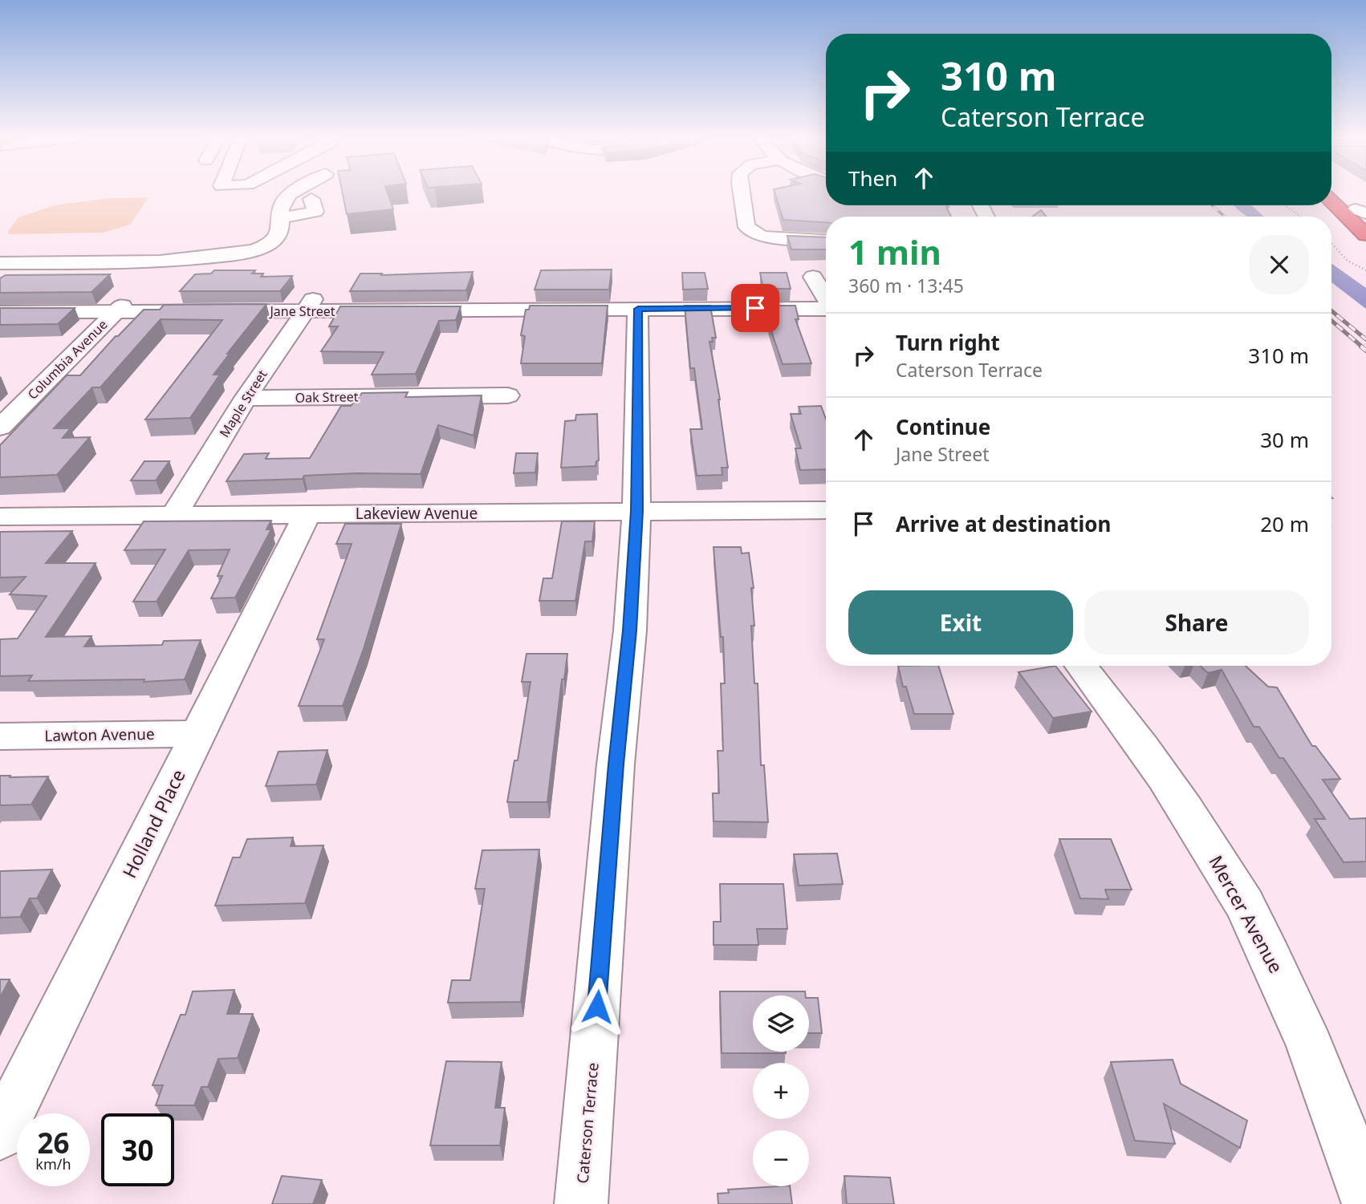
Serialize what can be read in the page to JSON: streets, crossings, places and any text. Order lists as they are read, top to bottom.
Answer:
{
  "streets": {
    "street": [
      "Jane Street",
      "Columbia Avenue",
      "Oak Street",
      "Maple Street",
      "Lakeview Avenue",
      "Lawton Avenue",
      "Holland Place",
      "Mercer Avenue",
      "Caterson Terrace"
    ]
  },
  "crossings": [
    ["Jane Street", "Columbia Avenue"],
    ["Jane Street", "Maple Street"],
    ["Jane Street", "Caterson Terrace"],
    ["Oak Street", "Maple Street"],
    ["Maple Street", "Lakeview Avenue"],
    ["Lakeview Avenue", "Holland Place"],
    ["Lakeview Avenue", "Caterson Terrace"],
    ["Lawton Avenue", "Holland Place"]
  ],
  "page": {
    "turn": ["310 m", "Caterson Terrace"],
    "then": "Then",
    "heading": ["1 min", "360 m · 13:45"],
    "list": [
      {
        "name": "Turn right",
        "note": "Caterson Terrace",
        "value": "310 m"
      },
      {
        "name": "Continue",
        "note": "Jane Street",
        "value": "30 m"
      },
      {
        "name": "Arrive at destination",
        "value": "20 m"
      }
    ],
    "buttons": ["Exit", "Share"],
    "map_buttons": ["+", "−"],
    "speed": "26 km/h",
    "limit": "30"
  }
}
